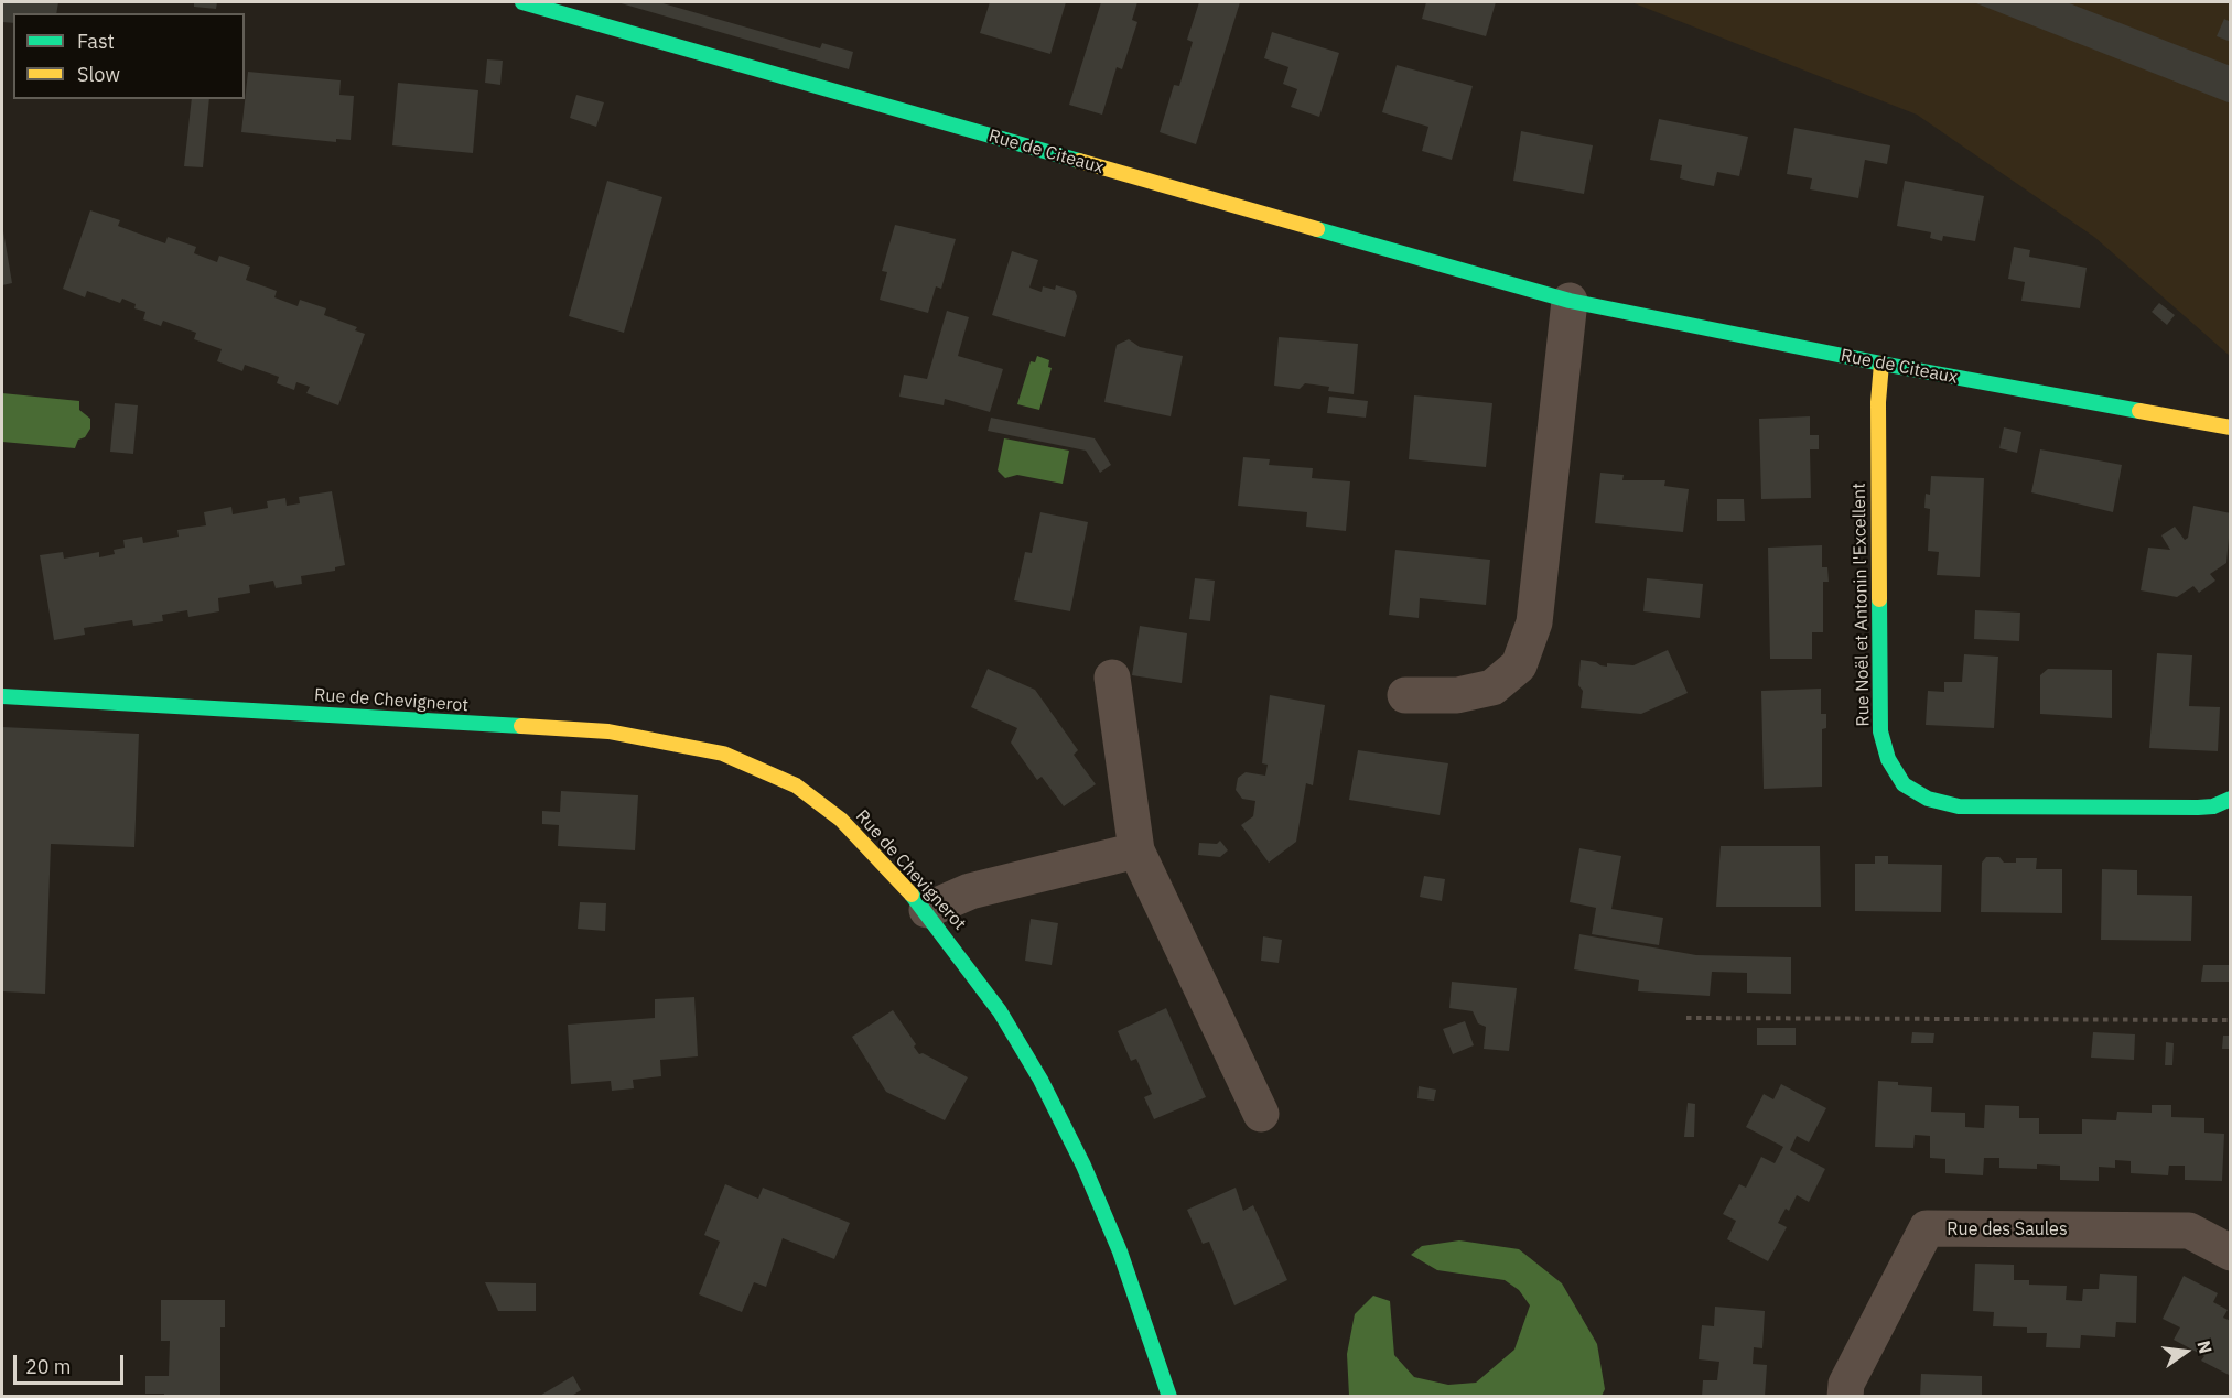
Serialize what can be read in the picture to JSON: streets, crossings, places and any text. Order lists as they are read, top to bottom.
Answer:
{
  "streets": {
    "street": [
      "Rue de Citeaux",
      "Rue Noël et Antonin l'Excellent",
      "Rue de Chevignerot",
      "Rue des Saules"
    ]
  },
  "crossings": [
    ["Rue de Citeaux", "Rue Noël et Antonin l'Excellent"]
  ],
  "legend": ["Fast", "Slow"],
  "scale_bar": "20 m",
  "north": "right"
}
